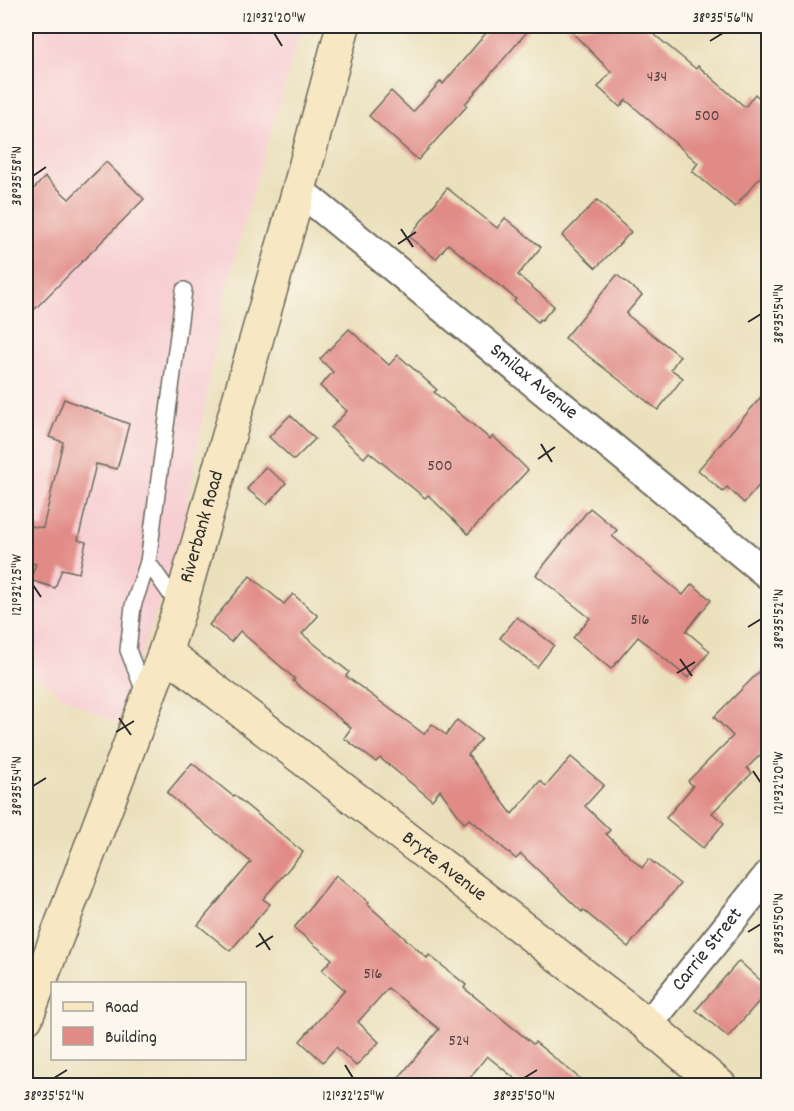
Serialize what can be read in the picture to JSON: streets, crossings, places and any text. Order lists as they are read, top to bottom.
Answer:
{
  "streets": {
    "street": [
      "Smilax Avenue",
      "Riverbank Road",
      "Bryte Avenue",
      "Carrie Street"
    ]
  },
  "crossings": [
    ["Smilax Avenue", "Riverbank Road"],
    ["Riverbank Road", "Bryte Avenue"],
    ["Bryte Avenue", "Carrie Street"]
  ],
  "house_numbers": [
    "434",
    "500",
    "500",
    "516",
    "516",
    "524"
  ],
  "legend": ["Road", "Building"],
  "coordinates": [
    "121°32'20\"W",
    "38°35'56\"N",
    "38°35'58\"N",
    "38°35'54\"N",
    "121°32'25\"W",
    "38°35'52\"N",
    "38°35'50\"N"
  ]
}
